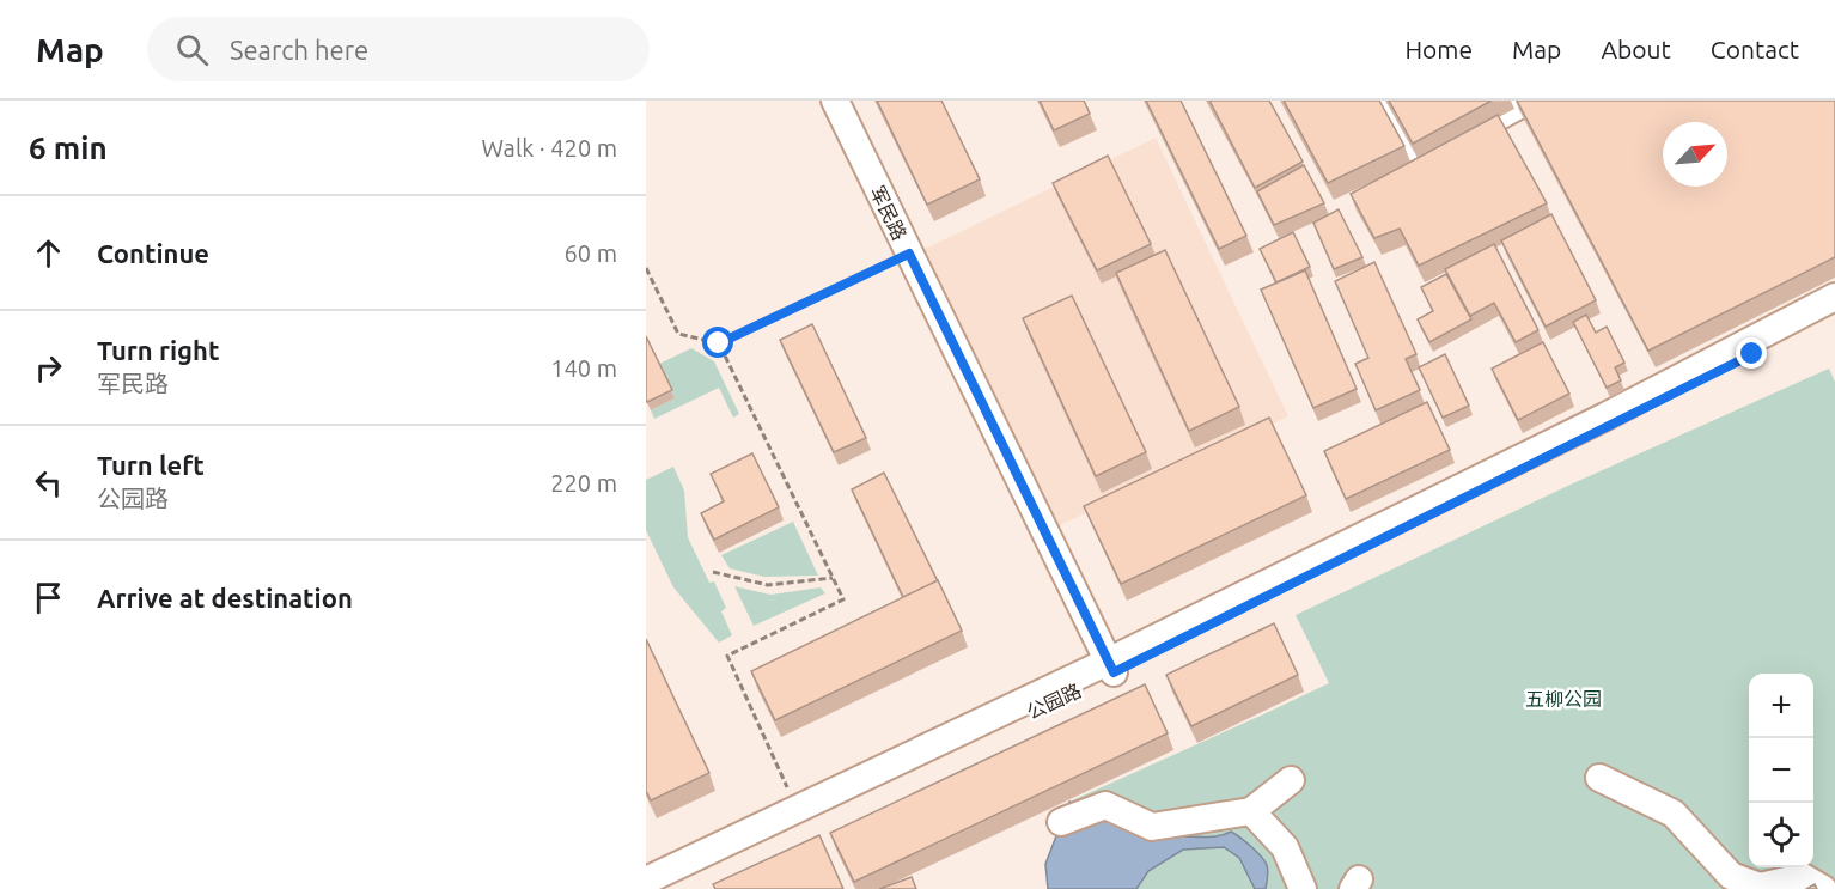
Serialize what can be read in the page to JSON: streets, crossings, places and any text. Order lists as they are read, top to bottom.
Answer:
{
  "streets": {
    "street": ["军民路", "公园路"]
  },
  "crossings": [
    ["军民路", "公园路"]
  ],
  "parks": ["五柳公园"],
  "north": "top right",
  "page": {
    "header": "Map",
    "search": "Search here",
    "nav": [
      "Home",
      "Map",
      "About",
      "Contact"
    ],
    "heading": ["6 min", "Walk · 420 m"],
    "list": [
      ["Continue", "60 m"],
      ["Turn right", "军民路", "140 m"],
      ["Turn left", "公园路", "220 m"],
      "Arrive at destination"
    ],
    "map_buttons": ["+", "−"]
  }
}
